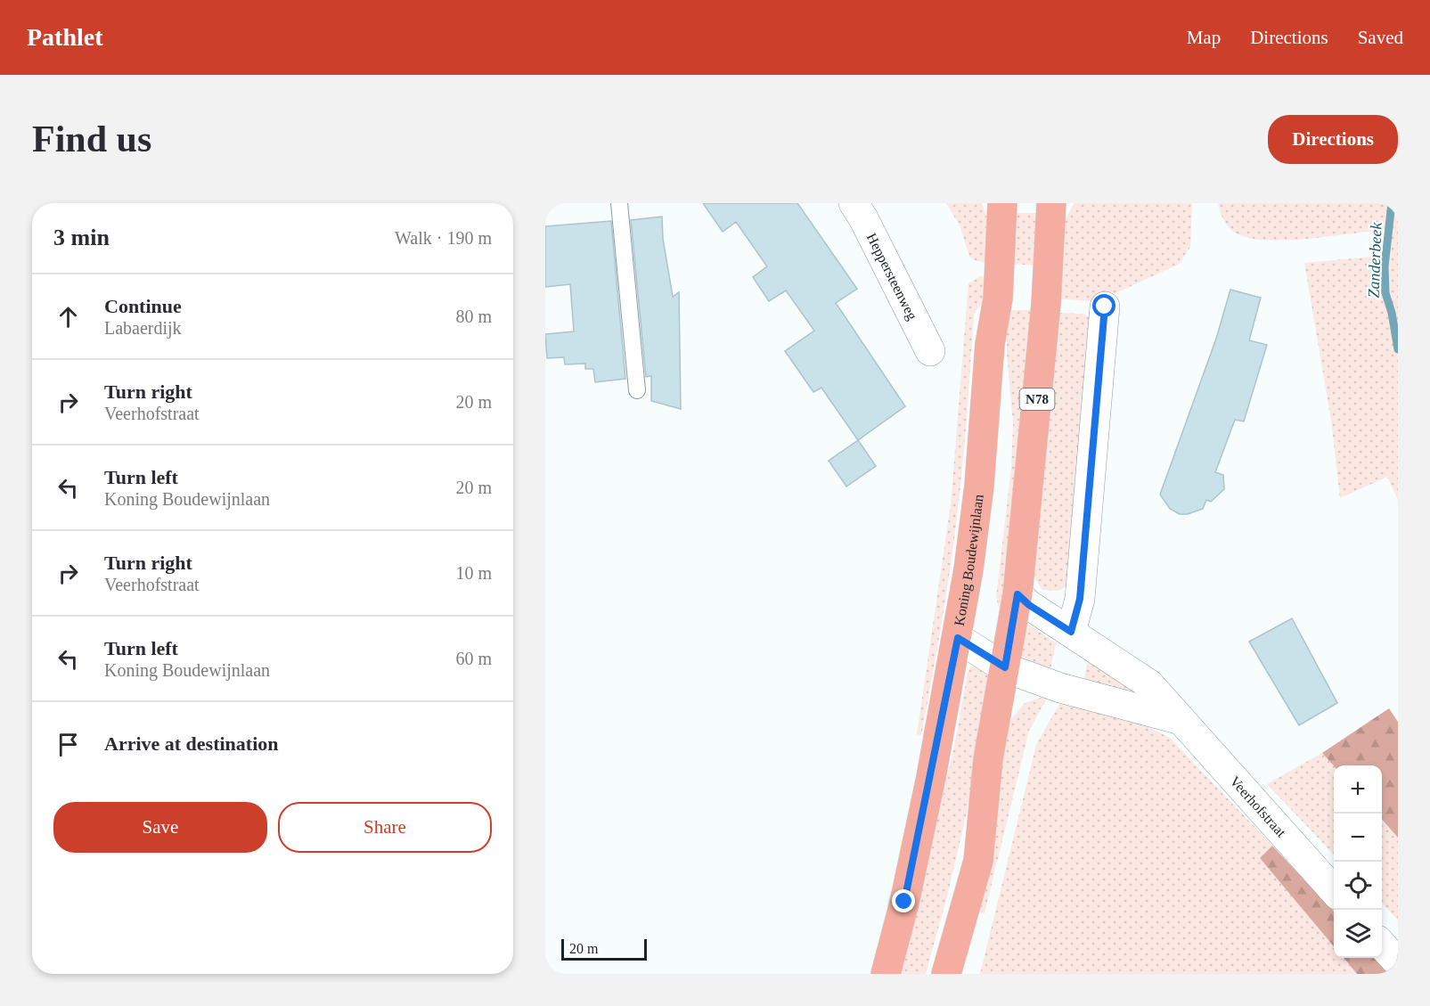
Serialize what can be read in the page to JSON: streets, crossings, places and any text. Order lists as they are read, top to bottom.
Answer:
{
  "streets": {
    "main road": ["N78", "Koning Boudewijnlaan"],
    "street": ["Heppersteenweg", "Veerhofstraat"]
  },
  "crossings": [
    ["N78", "Veerhofstraat"]
  ],
  "water": ["Zanderbeek"],
  "scale_bar": "20 m",
  "page": {
    "header": "Pathlet",
    "nav": ["Map", "Directions", "Saved"],
    "buttons": [
      "Directions",
      ["Save", "Share"]
    ],
    "title": "Find us",
    "heading": ["3 min", "Walk · 190 m"],
    "list": [
      ["Continue", "Labaerdijk", "80 m"],
      ["Turn right", "Veerhofstraat", "20 m"],
      ["Turn left", "Koning Boudewijnlaan", "20 m"],
      ["Turn right", "Veerhofstraat", "10 m"],
      ["Turn left", "Koning Boudewijnlaan", "60 m"],
      "Arrive at destination"
    ],
    "map_buttons": ["+", "−"],
    "scale": "20 m"
  }
}
